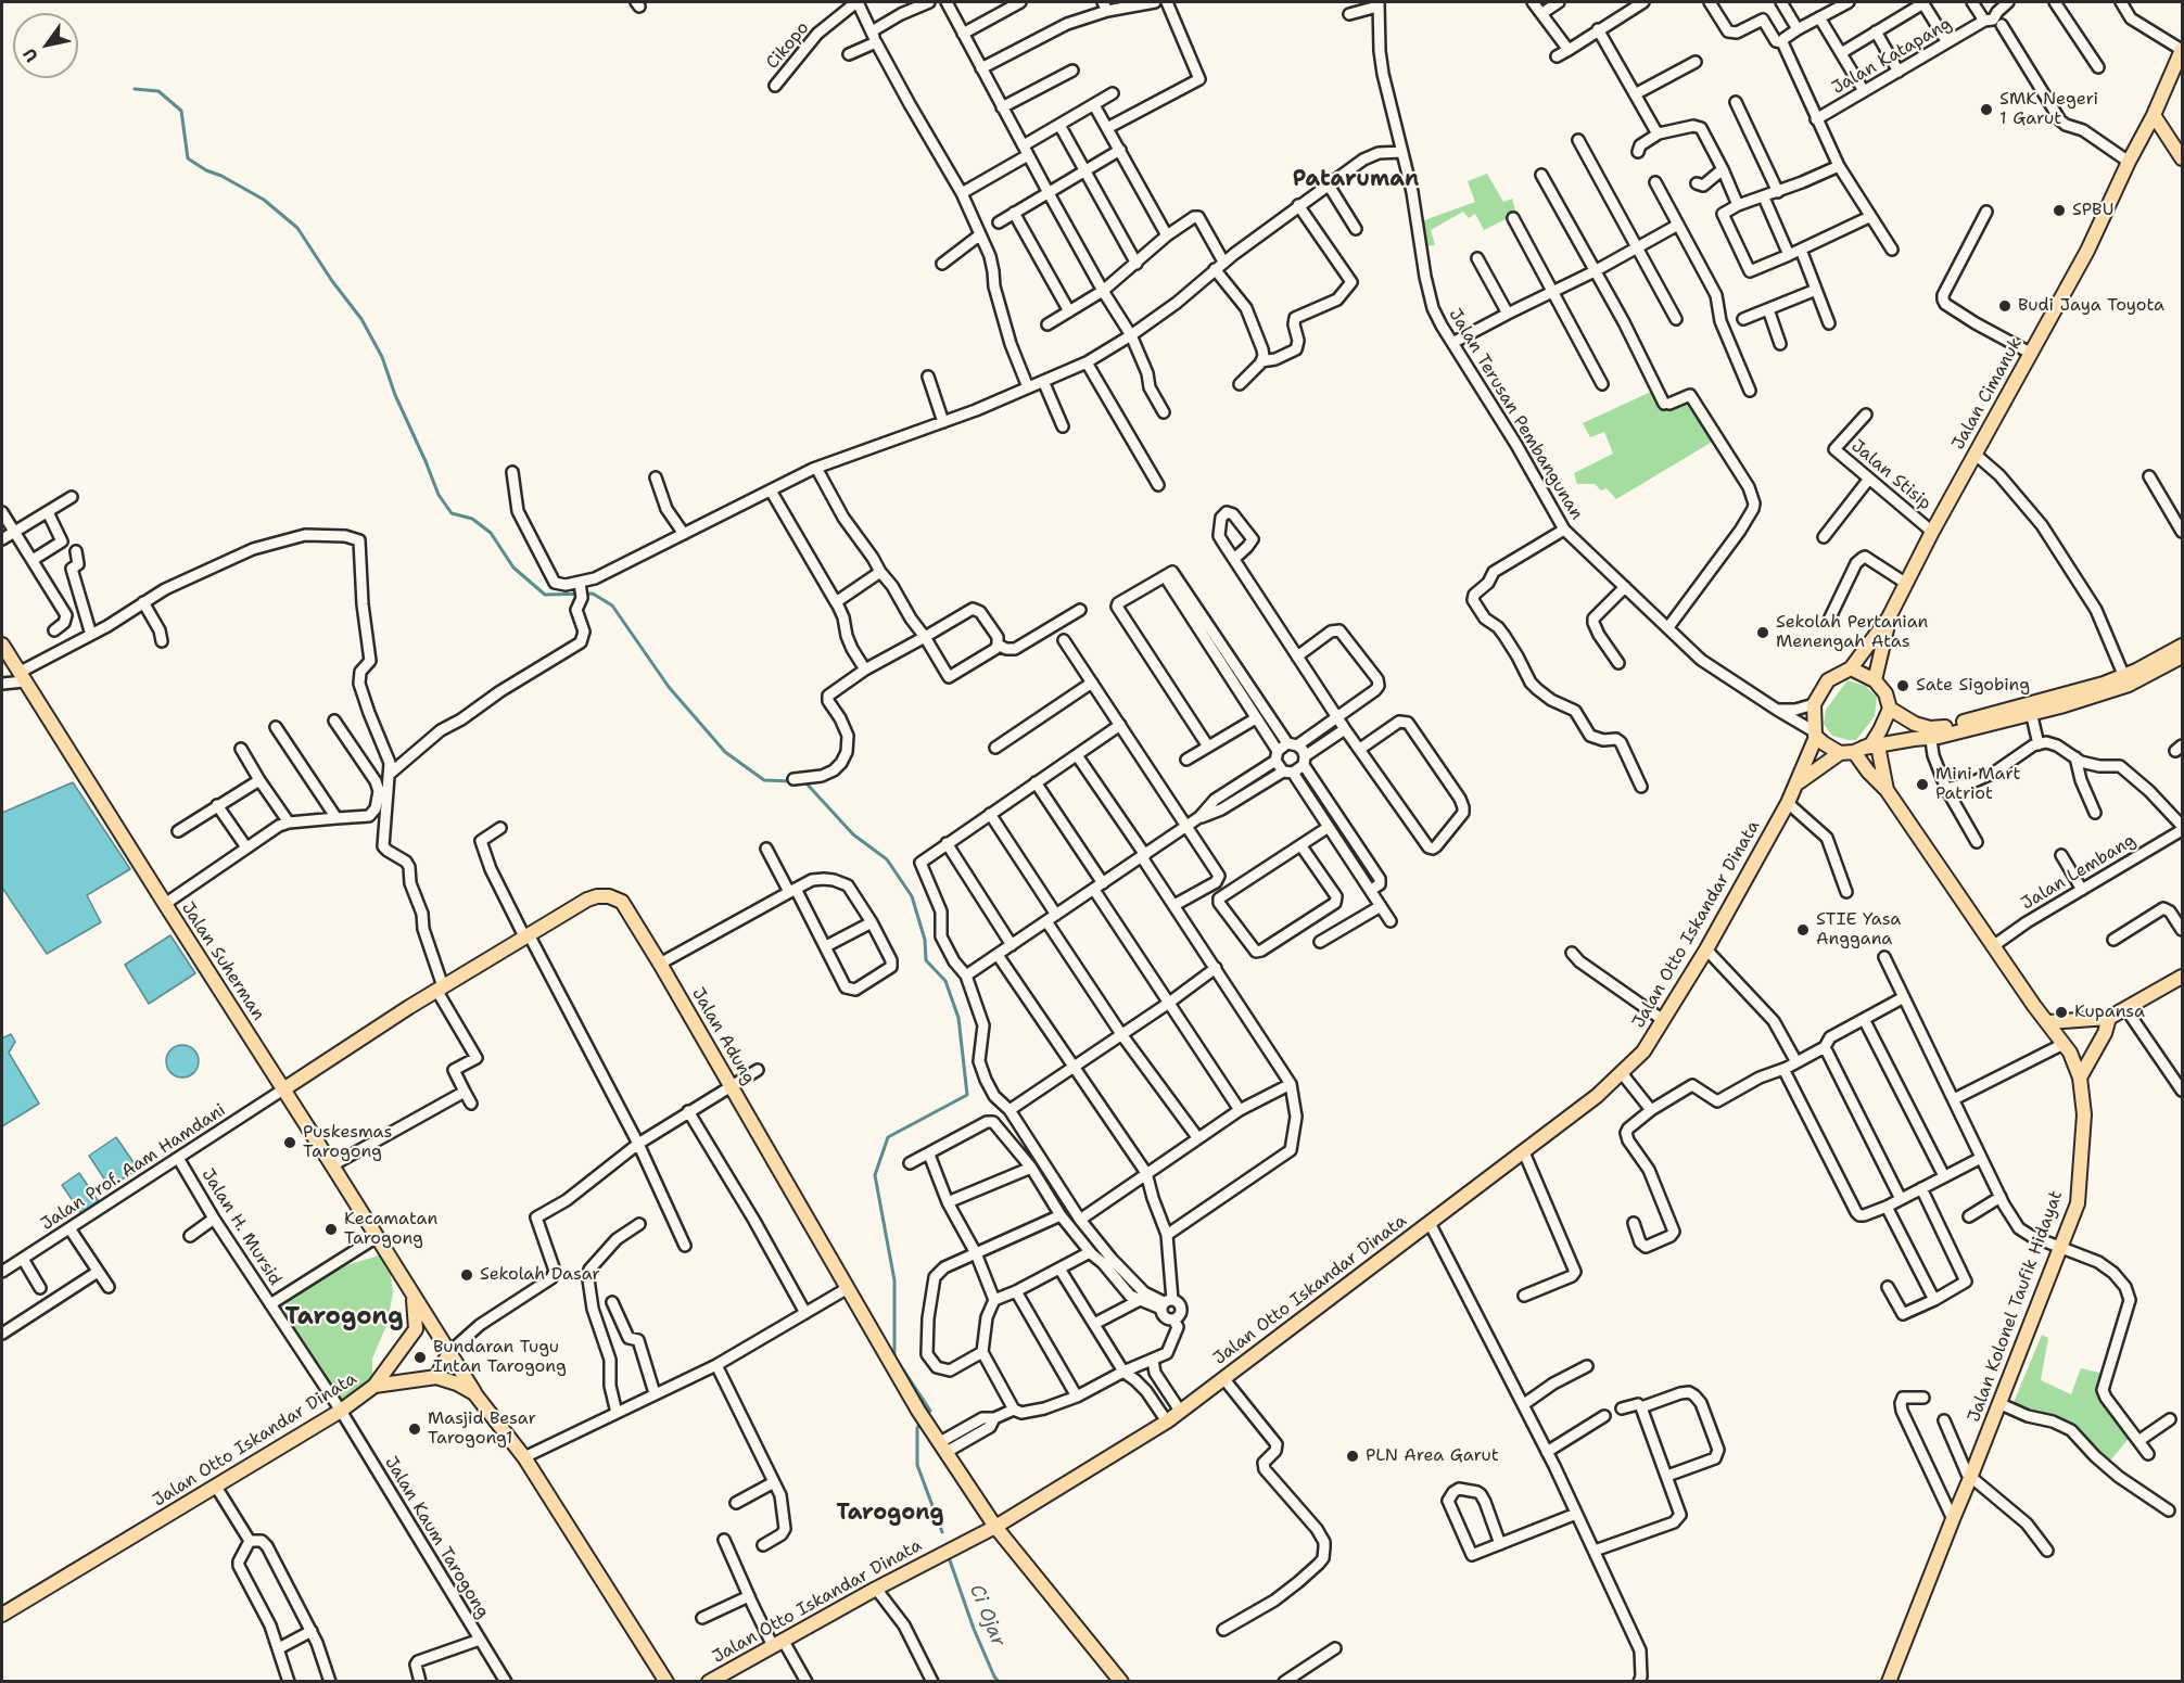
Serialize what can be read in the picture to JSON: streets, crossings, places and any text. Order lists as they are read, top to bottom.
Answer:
{
  "streets": {
    "main road": [
      "Jalan Cimanuk",
      "Jalan Otto Iskandar Dinata",
      "Jalan Suherman",
      "Jalan Adung",
      "Jalan Kolonel Taufik Hidayat"
    ],
    "street": [
      "Cikopo",
      "Jalan Katapang",
      "Jalan Terusan Pembangunan",
      "Jalan Stisip",
      "Jalan Lembang",
      "Jalan Prof. Aam Hamdani",
      "Jalan H. Mursid",
      "Jalan Kaum Tarogong"
    ]
  },
  "crossings": [
    ["Jalan Cimanuk", "Jalan Stisip"],
    ["Jalan Terusan Pembangunan", "Jalan Otto Iskandar Dinata"],
    ["Jalan Lembang", "Jalan Kolonel Taufik Hidayat"],
    ["Jalan Otto Iskandar Dinata", "Jalan Suherman"],
    ["Jalan Otto Iskandar Dinata", "Jalan Adung"],
    ["Jalan Otto Iskandar Dinata", "Jalan H. Mursid"],
    ["Jalan Otto Iskandar Dinata", "Jalan Kaum Tarogong"],
    ["Jalan Suherman", "Jalan Adung"],
    ["Jalan Suherman", "Jalan Prof. Aam Hamdani"],
    ["Jalan Adung", "Jalan Prof. Aam Hamdani"],
    ["Jalan Prof. Aam Hamdani", "Jalan H. Mursid"],
    ["Jalan H. Mursid", "Jalan Kaum Tarogong"]
  ],
  "districts": ["Pataruman", "Tarogong", "Tarogong"],
  "water": ["Ci Ojar"],
  "places": [
    "SMK Negeri 1 Garut",
    "SPBU",
    "Budi Jaya Toyota",
    "Sekolah Pertanian Menengah Atas",
    "Sate Sigobing",
    "Mini Mart Patriot",
    "STIE Yasa Anggana",
    "Kupansa",
    "Puskesmas Tarogong",
    "Kecamatan Tarogong",
    "Sekolah Dasar",
    "Bundaran Tugu Intan Tarogong",
    "Masjid Besar Tarogong1",
    "PLN Area Garut"
  ],
  "north": "bottom left"
}
